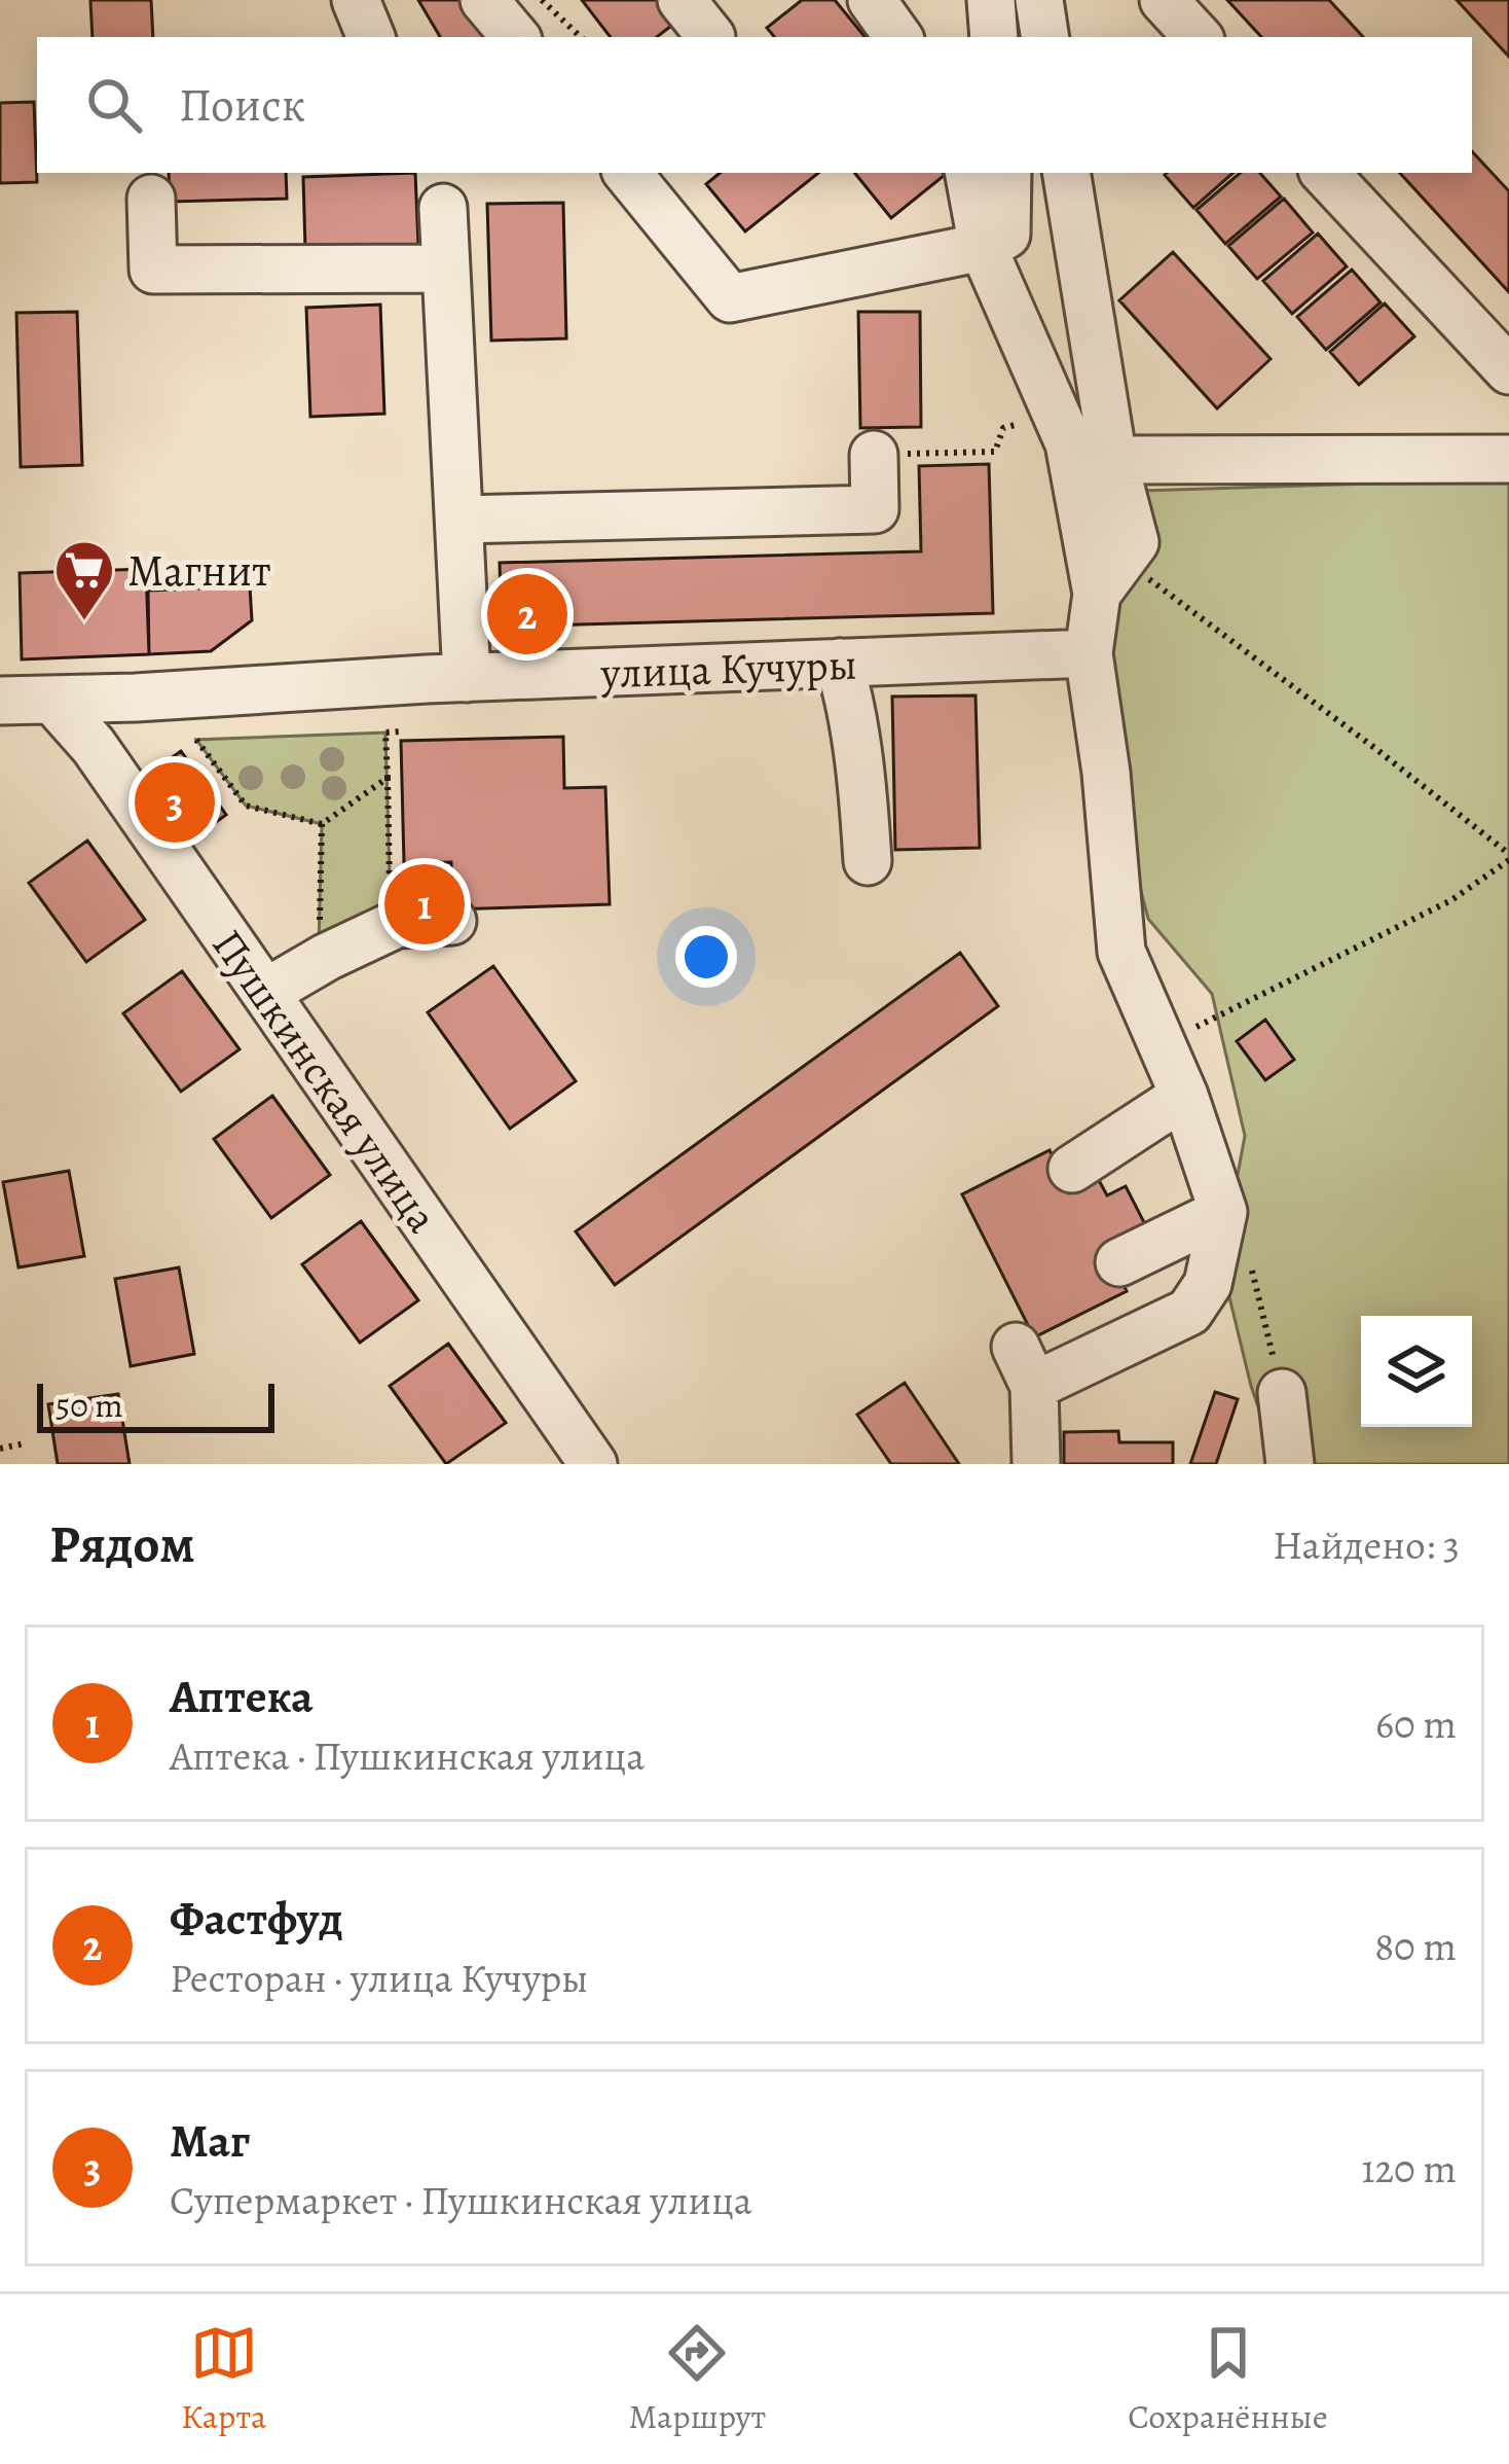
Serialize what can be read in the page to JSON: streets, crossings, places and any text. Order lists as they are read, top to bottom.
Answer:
{
  "streets": {
    "street": ["улица Кучуры", "Пушкинская улица"]
  },
  "crossings": [
    ["улица Кучуры", "Пушкинская улица"]
  ],
  "places": {
    "supermarket": ["Магнит"]
  },
  "scale_bar": "50 m",
  "page": {
    "search": "Поиск",
    "pins": ["2", "3", "1"],
    "scale": "50 m",
    "heading": ["Рядом", "Найдено: 3"],
    "list": [
      {
        "mark": "1",
        "name": "Аптека",
        "note": "Аптека · Пушкинская улица",
        "value": "60 m"
      },
      {
        "mark": "2",
        "name": "Фастфуд",
        "note": "Ресторан · улица Кучуры",
        "value": "80 m"
      },
      {
        "mark": "3",
        "name": "Маг",
        "note": "Супермаркет · Пушкинская улица",
        "value": "120 m"
      }
    ],
    "nav": ["Карта", "Маршрут", "Сохранённые"]
  }
}
